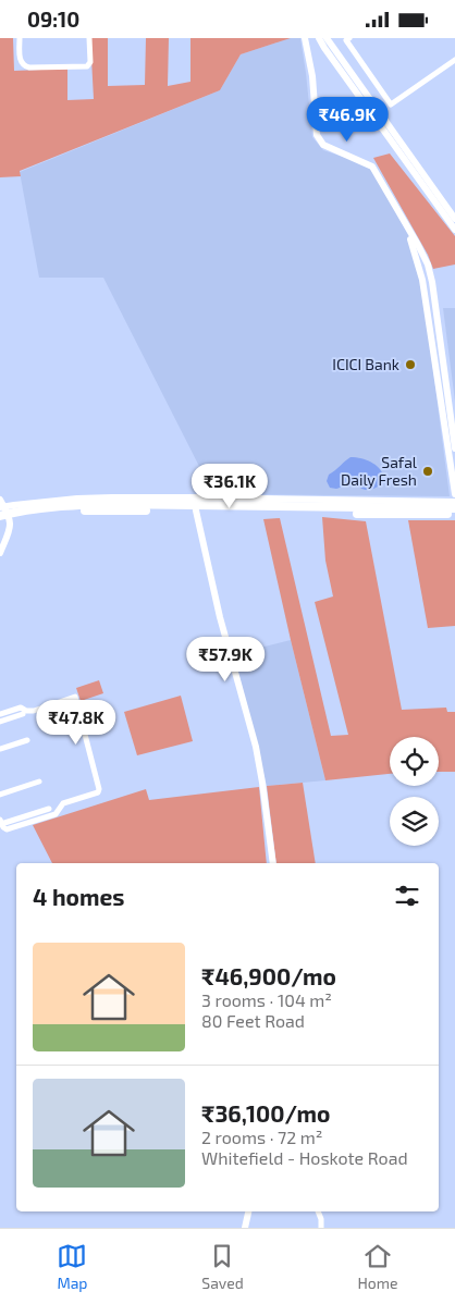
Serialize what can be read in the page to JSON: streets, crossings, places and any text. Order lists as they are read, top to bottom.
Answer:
{
  "places": ["ICICI Bank", "Safal Daily Fresh"],
  "page": {
    "status": "09:10",
    "price": [
      "₹46.9K",
      "₹36.1K",
      "₹57.9K",
      "₹47.8K"
    ],
    "heading": "4 homes",
    "list": [
      {
        "name": "₹46,900/mo",
        "note": "3 rooms · 104 m² · 80 Feet Road"
      },
      {
        "name": "₹36,100/mo",
        "note": "2 rooms · 72 m² · Whitefield - Hoskote Road"
      }
    ],
    "tabs": ["Map", "Saved", "Home"]
  }
}
